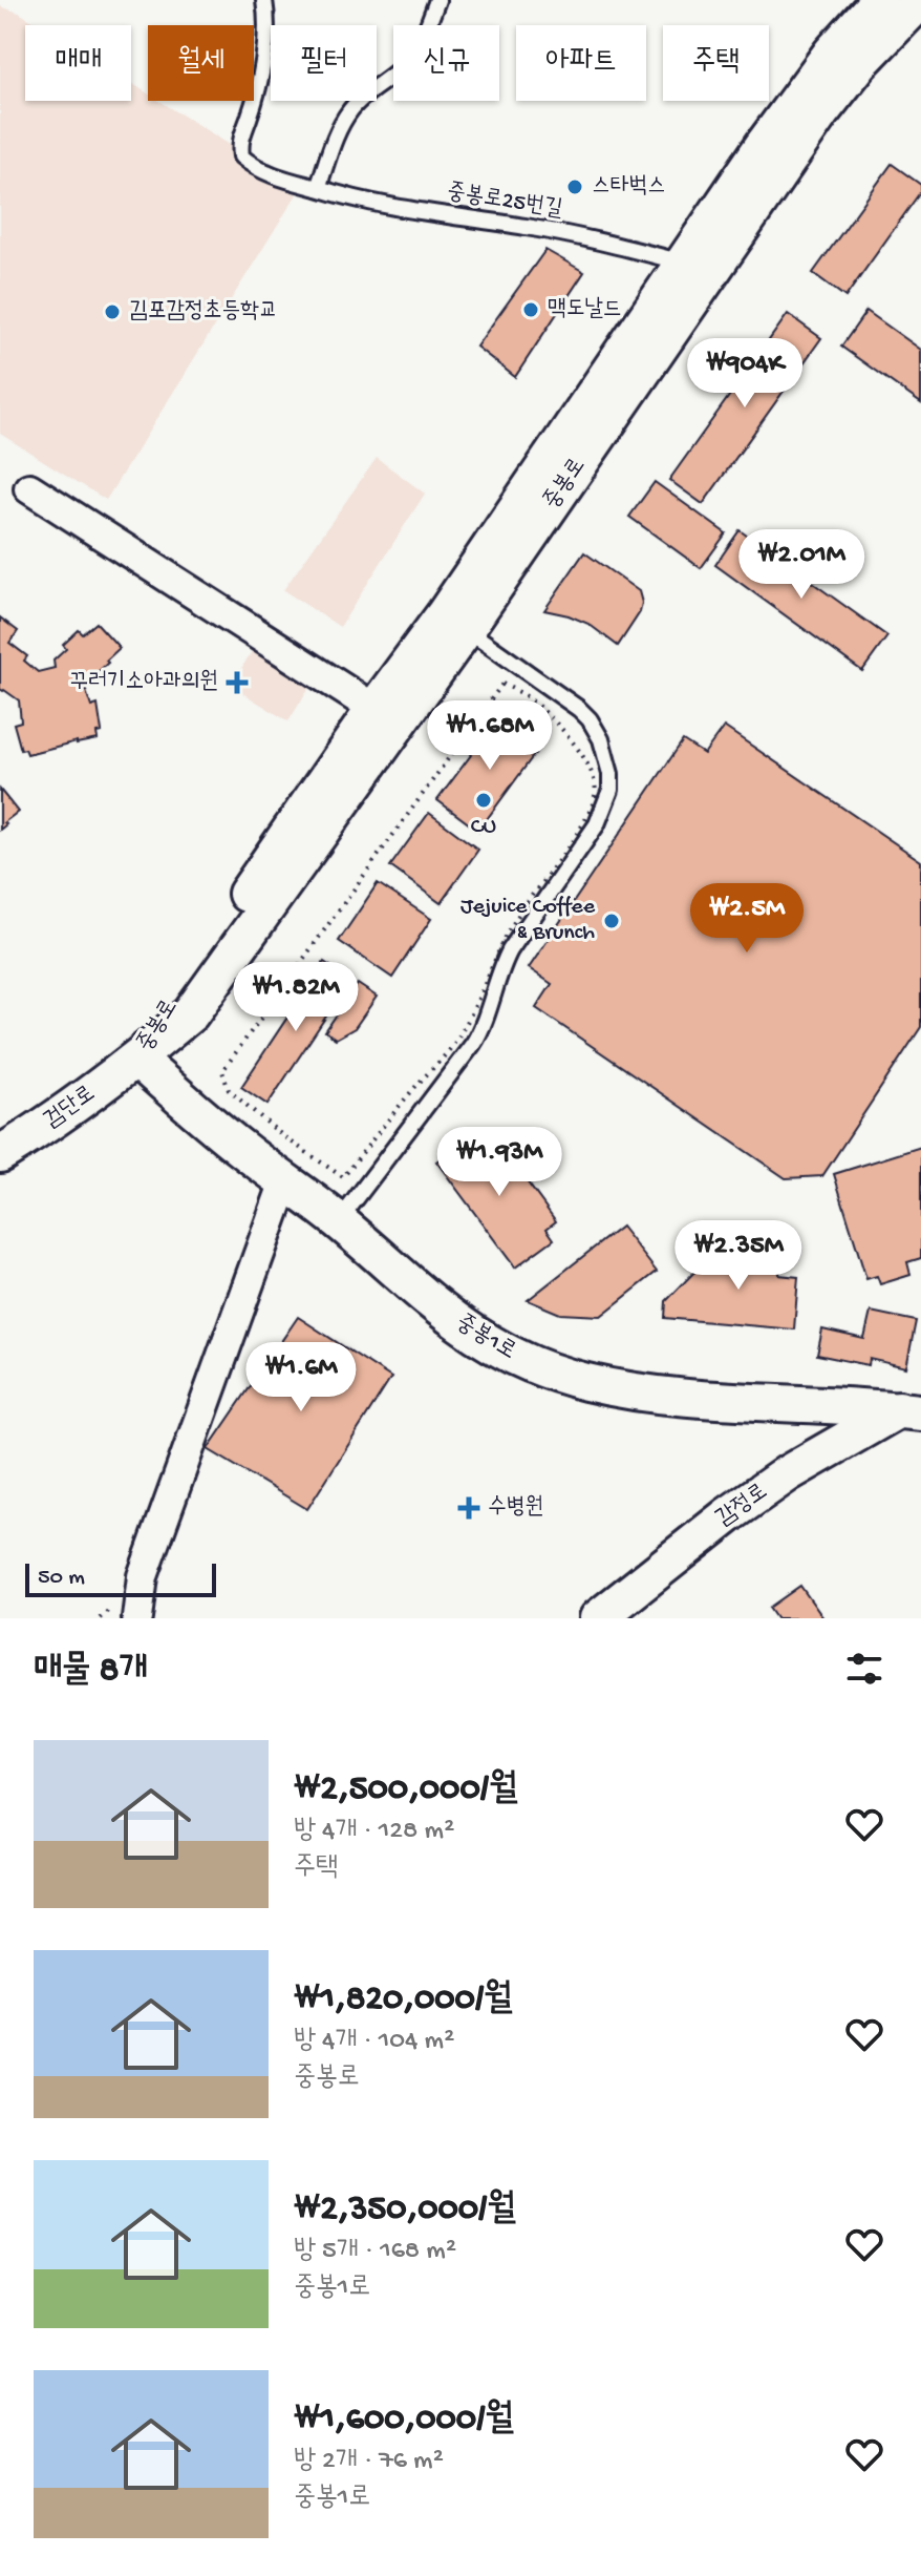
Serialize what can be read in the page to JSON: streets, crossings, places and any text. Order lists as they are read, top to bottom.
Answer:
{
  "streets": {
    "street": [
      "중봉로",
      "검단로",
      "중봉1로",
      "감정로"
    ],
    "lane": ["중봉로25번길"]
  },
  "crossings": [
    ["중봉로25번길", "중봉로"],
    ["중봉로", "검단로"],
    ["중봉로", "중봉1로"],
    ["검단로", "중봉1로"],
    ["중봉1로", "감정로"]
  ],
  "places": {
    "other": [
      "스타벅스",
      "맥도날드",
      "김포감정초등학교",
      "CU",
      "Jejuice Coffee & Brunch"
    ],
    "health": ["꾸러기소아과의원", "수병원"]
  },
  "scale_bar": "50 m",
  "page": {
    "chip": [
      "매매",
      "월세",
      "필터",
      "신규",
      "아파트",
      "주택"
    ],
    "price": [
      "₩904K",
      "₩2.01M",
      "₩1.68M",
      "₩2.5M",
      "₩1.82M",
      "₩1.93M",
      "₩2.35M",
      "₩1.6M"
    ],
    "scale": "50 m",
    "heading": "매물 8개",
    "list": [
      {
        "name": "₩2,500,000/월",
        "note": "방 4개 · 128 m² · 주택"
      },
      {
        "name": "₩1,820,000/월",
        "note": "방 4개 · 104 m² · 중봉로"
      },
      {
        "name": "₩2,350,000/월",
        "note": "방 5개 · 168 m² · 중봉1로"
      },
      {
        "name": "₩1,600,000/월",
        "note": "방 2개 · 76 m² · 중봉1로"
      }
    ]
  }
}
